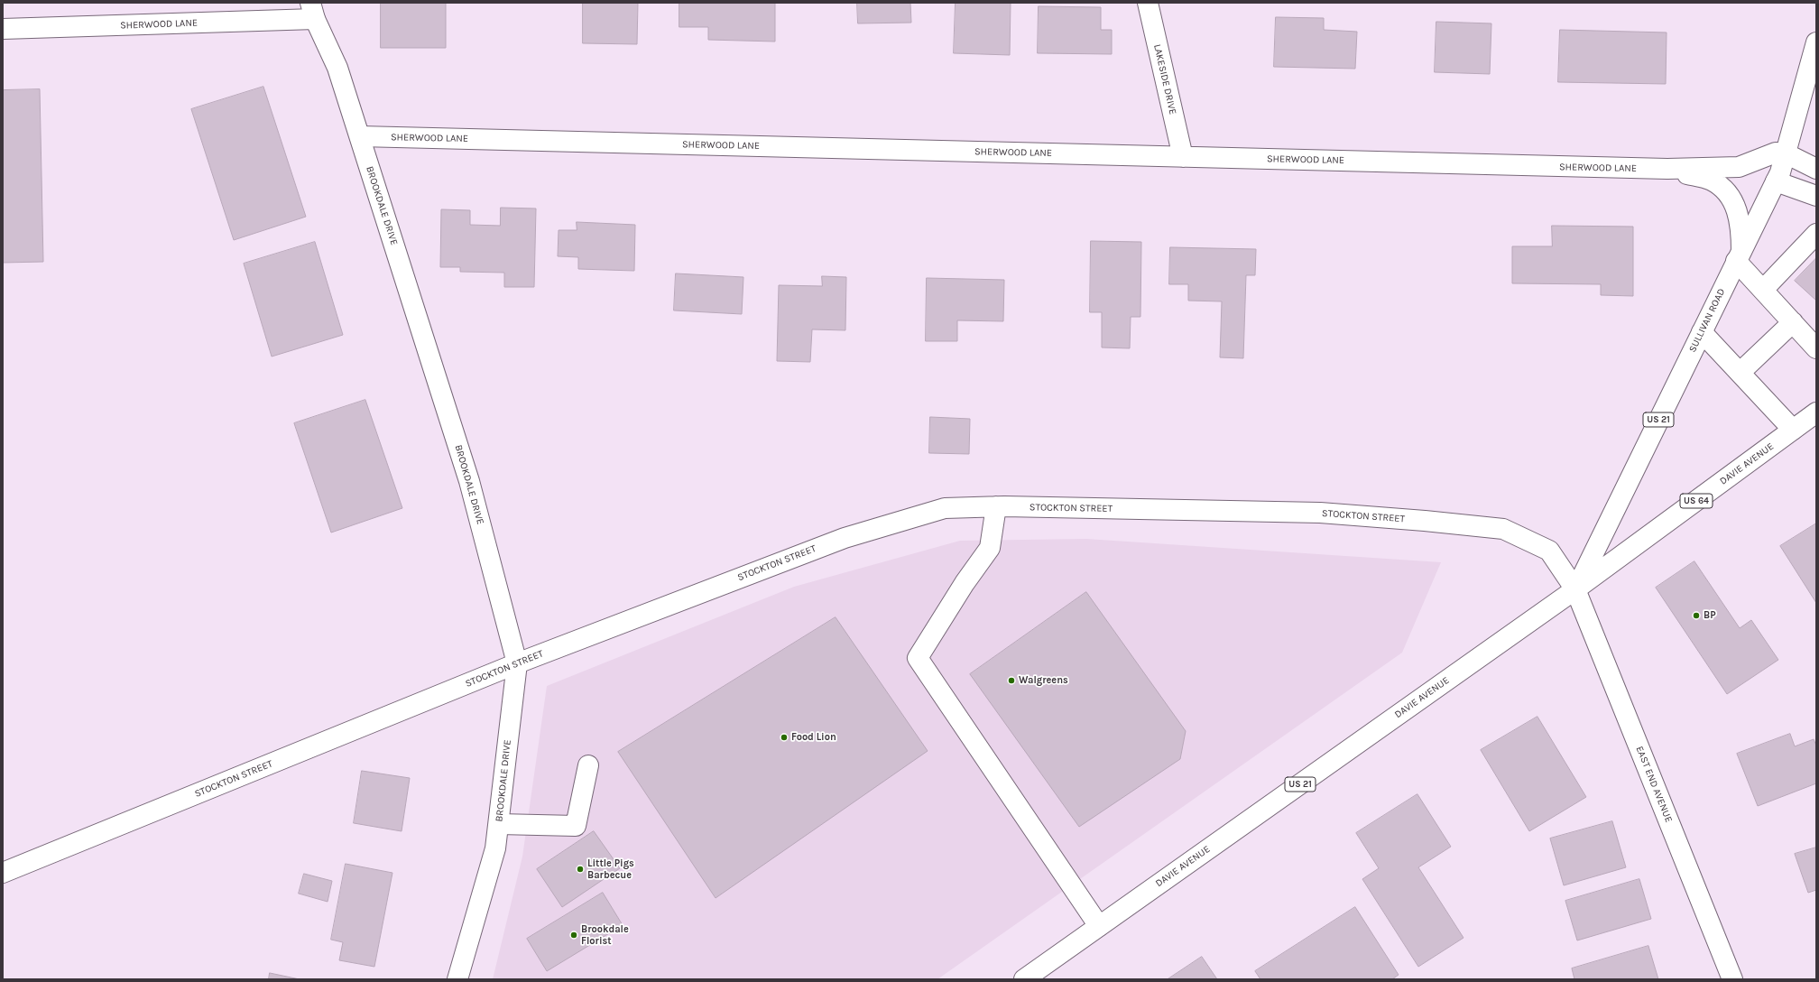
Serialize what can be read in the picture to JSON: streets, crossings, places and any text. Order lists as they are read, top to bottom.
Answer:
{
  "streets": {
    "street": [
      "SHERWOOD LANE",
      "LAKESIDE DRIVE",
      "BROOKDALE DRIVE",
      "SULLIVAN ROAD",
      "US 21",
      "DAVIE AVENUE",
      "US 64",
      "STOCKTON STREET",
      "EAST END AVENUE"
    ]
  },
  "crossings": [
    ["SHERWOOD LANE", "LAKESIDE DRIVE"],
    ["SHERWOOD LANE", "BROOKDALE DRIVE"],
    ["SHERWOOD LANE", "SULLIVAN ROAD"],
    ["BROOKDALE DRIVE", "STOCKTON STREET"],
    ["SULLIVAN ROAD", "DAVIE AVENUE"],
    ["SULLIVAN ROAD", "STOCKTON STREET"],
    ["SULLIVAN ROAD", "EAST END AVENUE"],
    ["DAVIE AVENUE", "STOCKTON STREET"],
    ["DAVIE AVENUE", "EAST END AVENUE"],
    ["STOCKTON STREET", "EAST END AVENUE"]
  ],
  "places": [
    "BP",
    "Walgreens",
    "Food Lion",
    "Little Pigs Barbecue",
    "Brookdale Florist"
  ]
}
